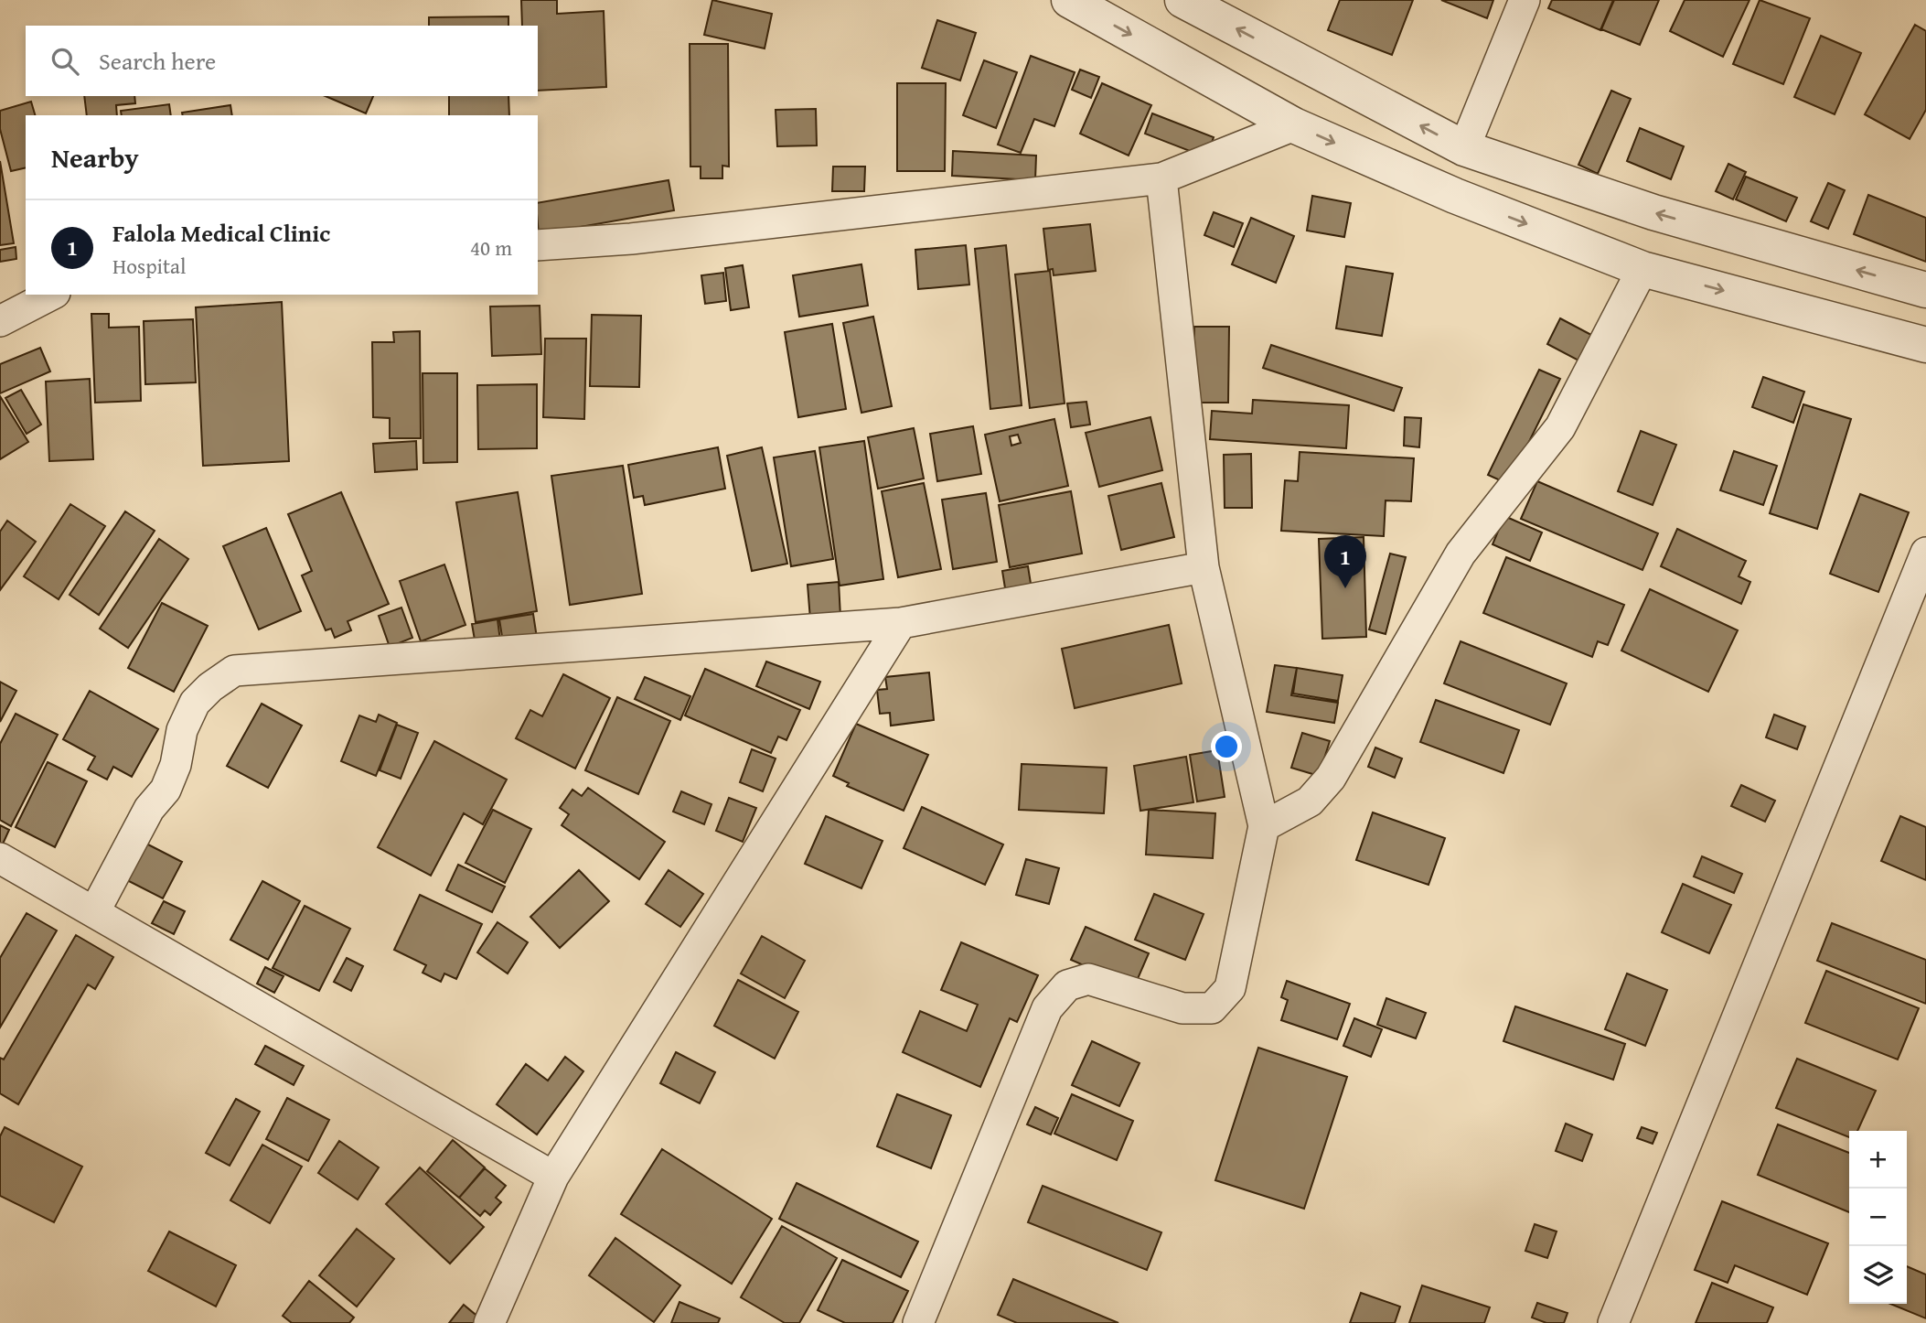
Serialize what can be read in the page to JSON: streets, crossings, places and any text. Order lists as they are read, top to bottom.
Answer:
{
  "page": {
    "search": "Search here",
    "heading": "Nearby",
    "list": [
      {
        "mark": "1",
        "name": "Falola Medical Clinic",
        "note": "Hospital",
        "value": "40 m"
      }
    ],
    "pins": "1",
    "map_buttons": ["+", "−"]
  }
}
